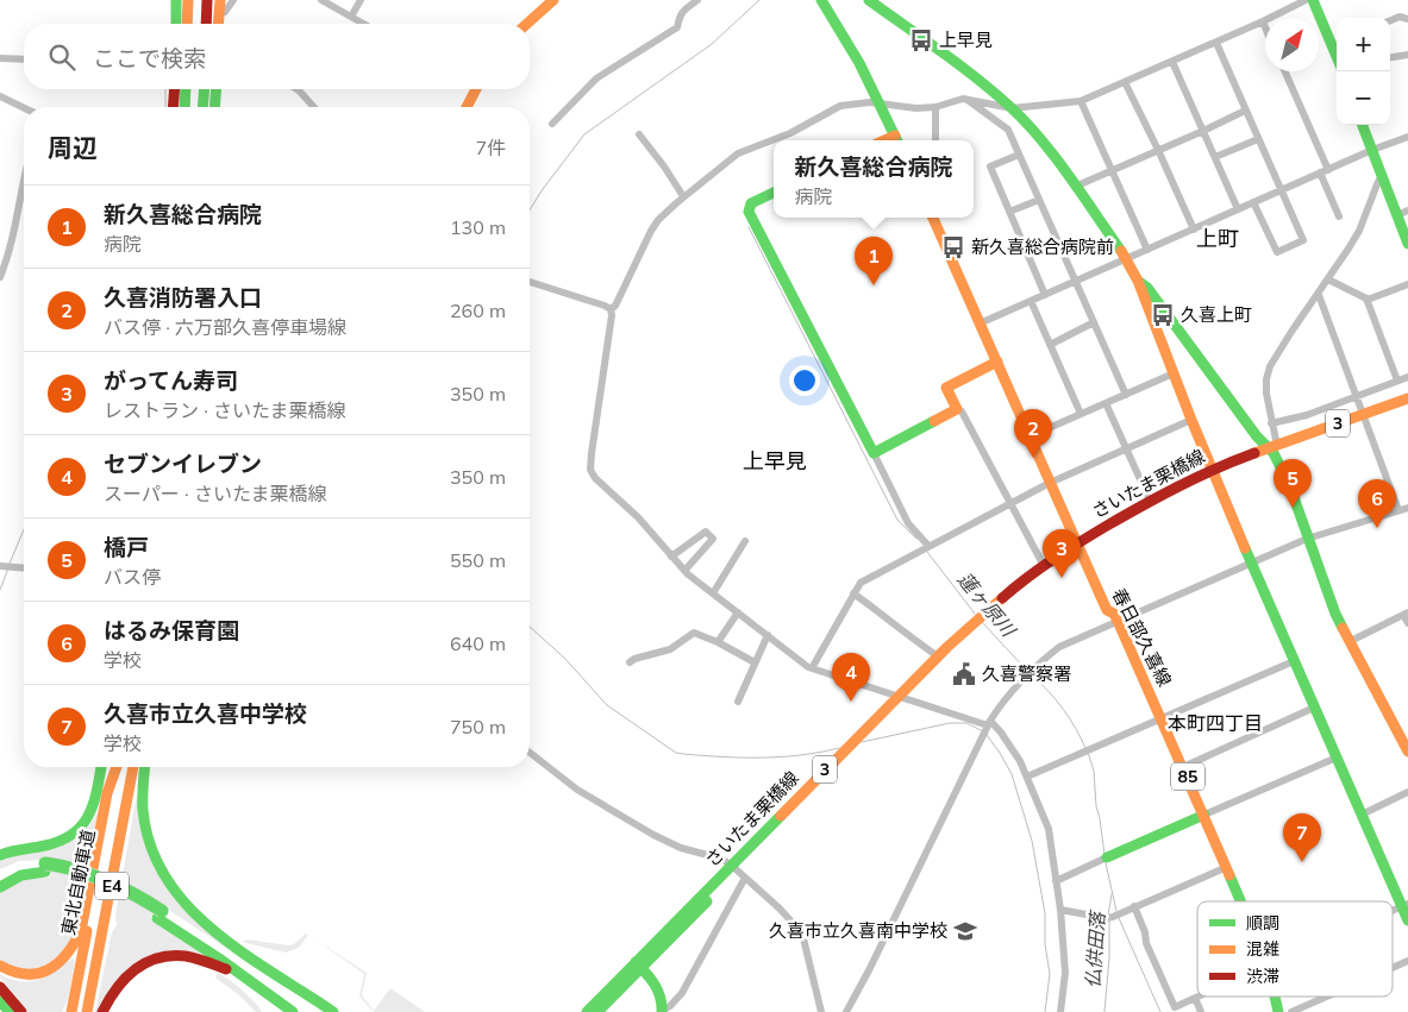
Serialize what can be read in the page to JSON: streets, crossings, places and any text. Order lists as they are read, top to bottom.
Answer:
{
  "streets": {
    "main road": [
      "3",
      "さいたま栗橋線",
      "春日部久喜線",
      "85",
      "東北自動車道",
      "E4"
    ]
  },
  "crossings": [
    ["さいたま栗橋線", "春日部久喜線"]
  ],
  "districts": ["上町", "上早見", "本町四丁目"],
  "water": ["蓮ヶ原川", "仏供田落"],
  "places": {
    "bus stop": ["上早見", "新久喜総合病院前", "久喜上町"],
    "public building": ["久喜警察署"],
    "school or university": ["久喜市立久喜南中学校"]
  },
  "legend": ["順調", "混雑", "渋滞"],
  "north": "top right",
  "page": {
    "map_buttons": ["+", "−"],
    "search": "ここで検索",
    "heading": ["周辺", "7件"],
    "popup": ["新久喜総合病院", "病院"],
    "list": [
      {
        "mark": "1",
        "name": "新久喜総合病院",
        "note": "病院",
        "value": "130 m"
      },
      {
        "mark": "2",
        "name": "久喜消防署入口",
        "note": "バス停 · 六万部久喜停車場線",
        "value": "260 m"
      },
      {
        "mark": "3",
        "name": "がってん寿司",
        "note": "レストラン · さいたま栗橋線",
        "value": "350 m"
      },
      {
        "mark": "4",
        "name": "セブンイレブン",
        "note": "スーパー · さいたま栗橋線",
        "value": "350 m"
      },
      {
        "mark": "5",
        "name": "橋戸",
        "note": "バス停",
        "value": "550 m"
      },
      {
        "mark": "6",
        "name": "はるみ保育園",
        "note": "学校",
        "value": "640 m"
      },
      {
        "mark": "7",
        "name": "久喜市立久喜中学校",
        "note": "学校",
        "value": "750 m"
      }
    ],
    "pins": [
      "1",
      "2",
      "5",
      "6",
      "3",
      "4",
      "7"
    ]
  }
}
